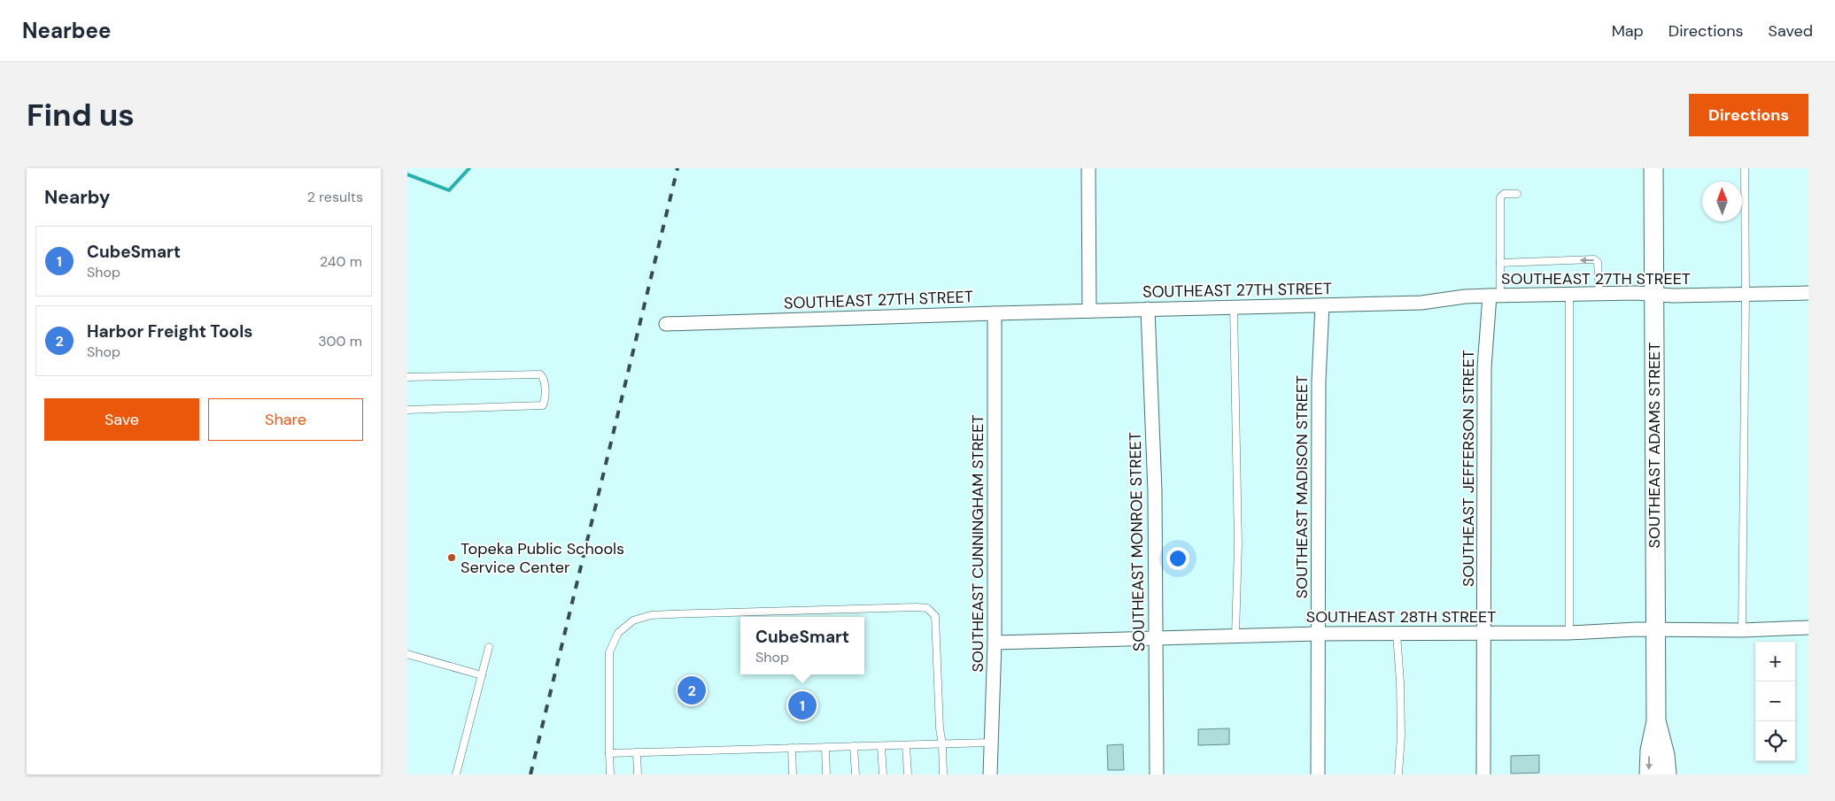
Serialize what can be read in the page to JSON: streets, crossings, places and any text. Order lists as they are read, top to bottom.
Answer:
{
  "streets": {
    "main road": ["SOUTHEAST ADAMS STREET"],
    "street": [
      "SOUTHEAST 27TH STREET",
      "SOUTHEAST JEFFERSON STREET",
      "SOUTHEAST MADISON STREET",
      "SOUTHEAST MONROE STREET",
      "SOUTHEAST CUNNINGHAM STREET",
      "SOUTHEAST 28TH STREET"
    ]
  },
  "crossings": [
    ["SOUTHEAST 27TH STREET", "SOUTHEAST ADAMS STREET"],
    ["SOUTHEAST 27TH STREET", "SOUTHEAST JEFFERSON STREET"],
    ["SOUTHEAST 27TH STREET", "SOUTHEAST MADISON STREET"],
    ["SOUTHEAST 27TH STREET", "SOUTHEAST MONROE STREET"],
    ["SOUTHEAST 27TH STREET", "SOUTHEAST CUNNINGHAM STREET"],
    ["SOUTHEAST ADAMS STREET", "SOUTHEAST 28TH STREET"],
    ["SOUTHEAST JEFFERSON STREET", "SOUTHEAST 28TH STREET"],
    ["SOUTHEAST MADISON STREET", "SOUTHEAST 28TH STREET"],
    ["SOUTHEAST MONROE STREET", "SOUTHEAST 28TH STREET"],
    ["SOUTHEAST CUNNINGHAM STREET", "SOUTHEAST 28TH STREET"]
  ],
  "places": ["Topeka Public Schools Service Center"],
  "north": "top",
  "page": {
    "header": "Nearbee",
    "nav": ["Map", "Directions", "Saved"],
    "buttons": [
      "Directions",
      ["Save", "Share"]
    ],
    "title": "Find us",
    "heading": ["Nearby", "2 results"],
    "list": [
      {
        "mark": "1",
        "name": "CubeSmart",
        "note": "Shop",
        "value": "240 m"
      },
      {
        "mark": "2",
        "name": "Harbor Freight Tools",
        "note": "Shop",
        "value": "300 m"
      }
    ],
    "popup": ["CubeSmart", "Shop"],
    "map_buttons": ["+", "−"],
    "pins": ["2", "1"]
  }
}
